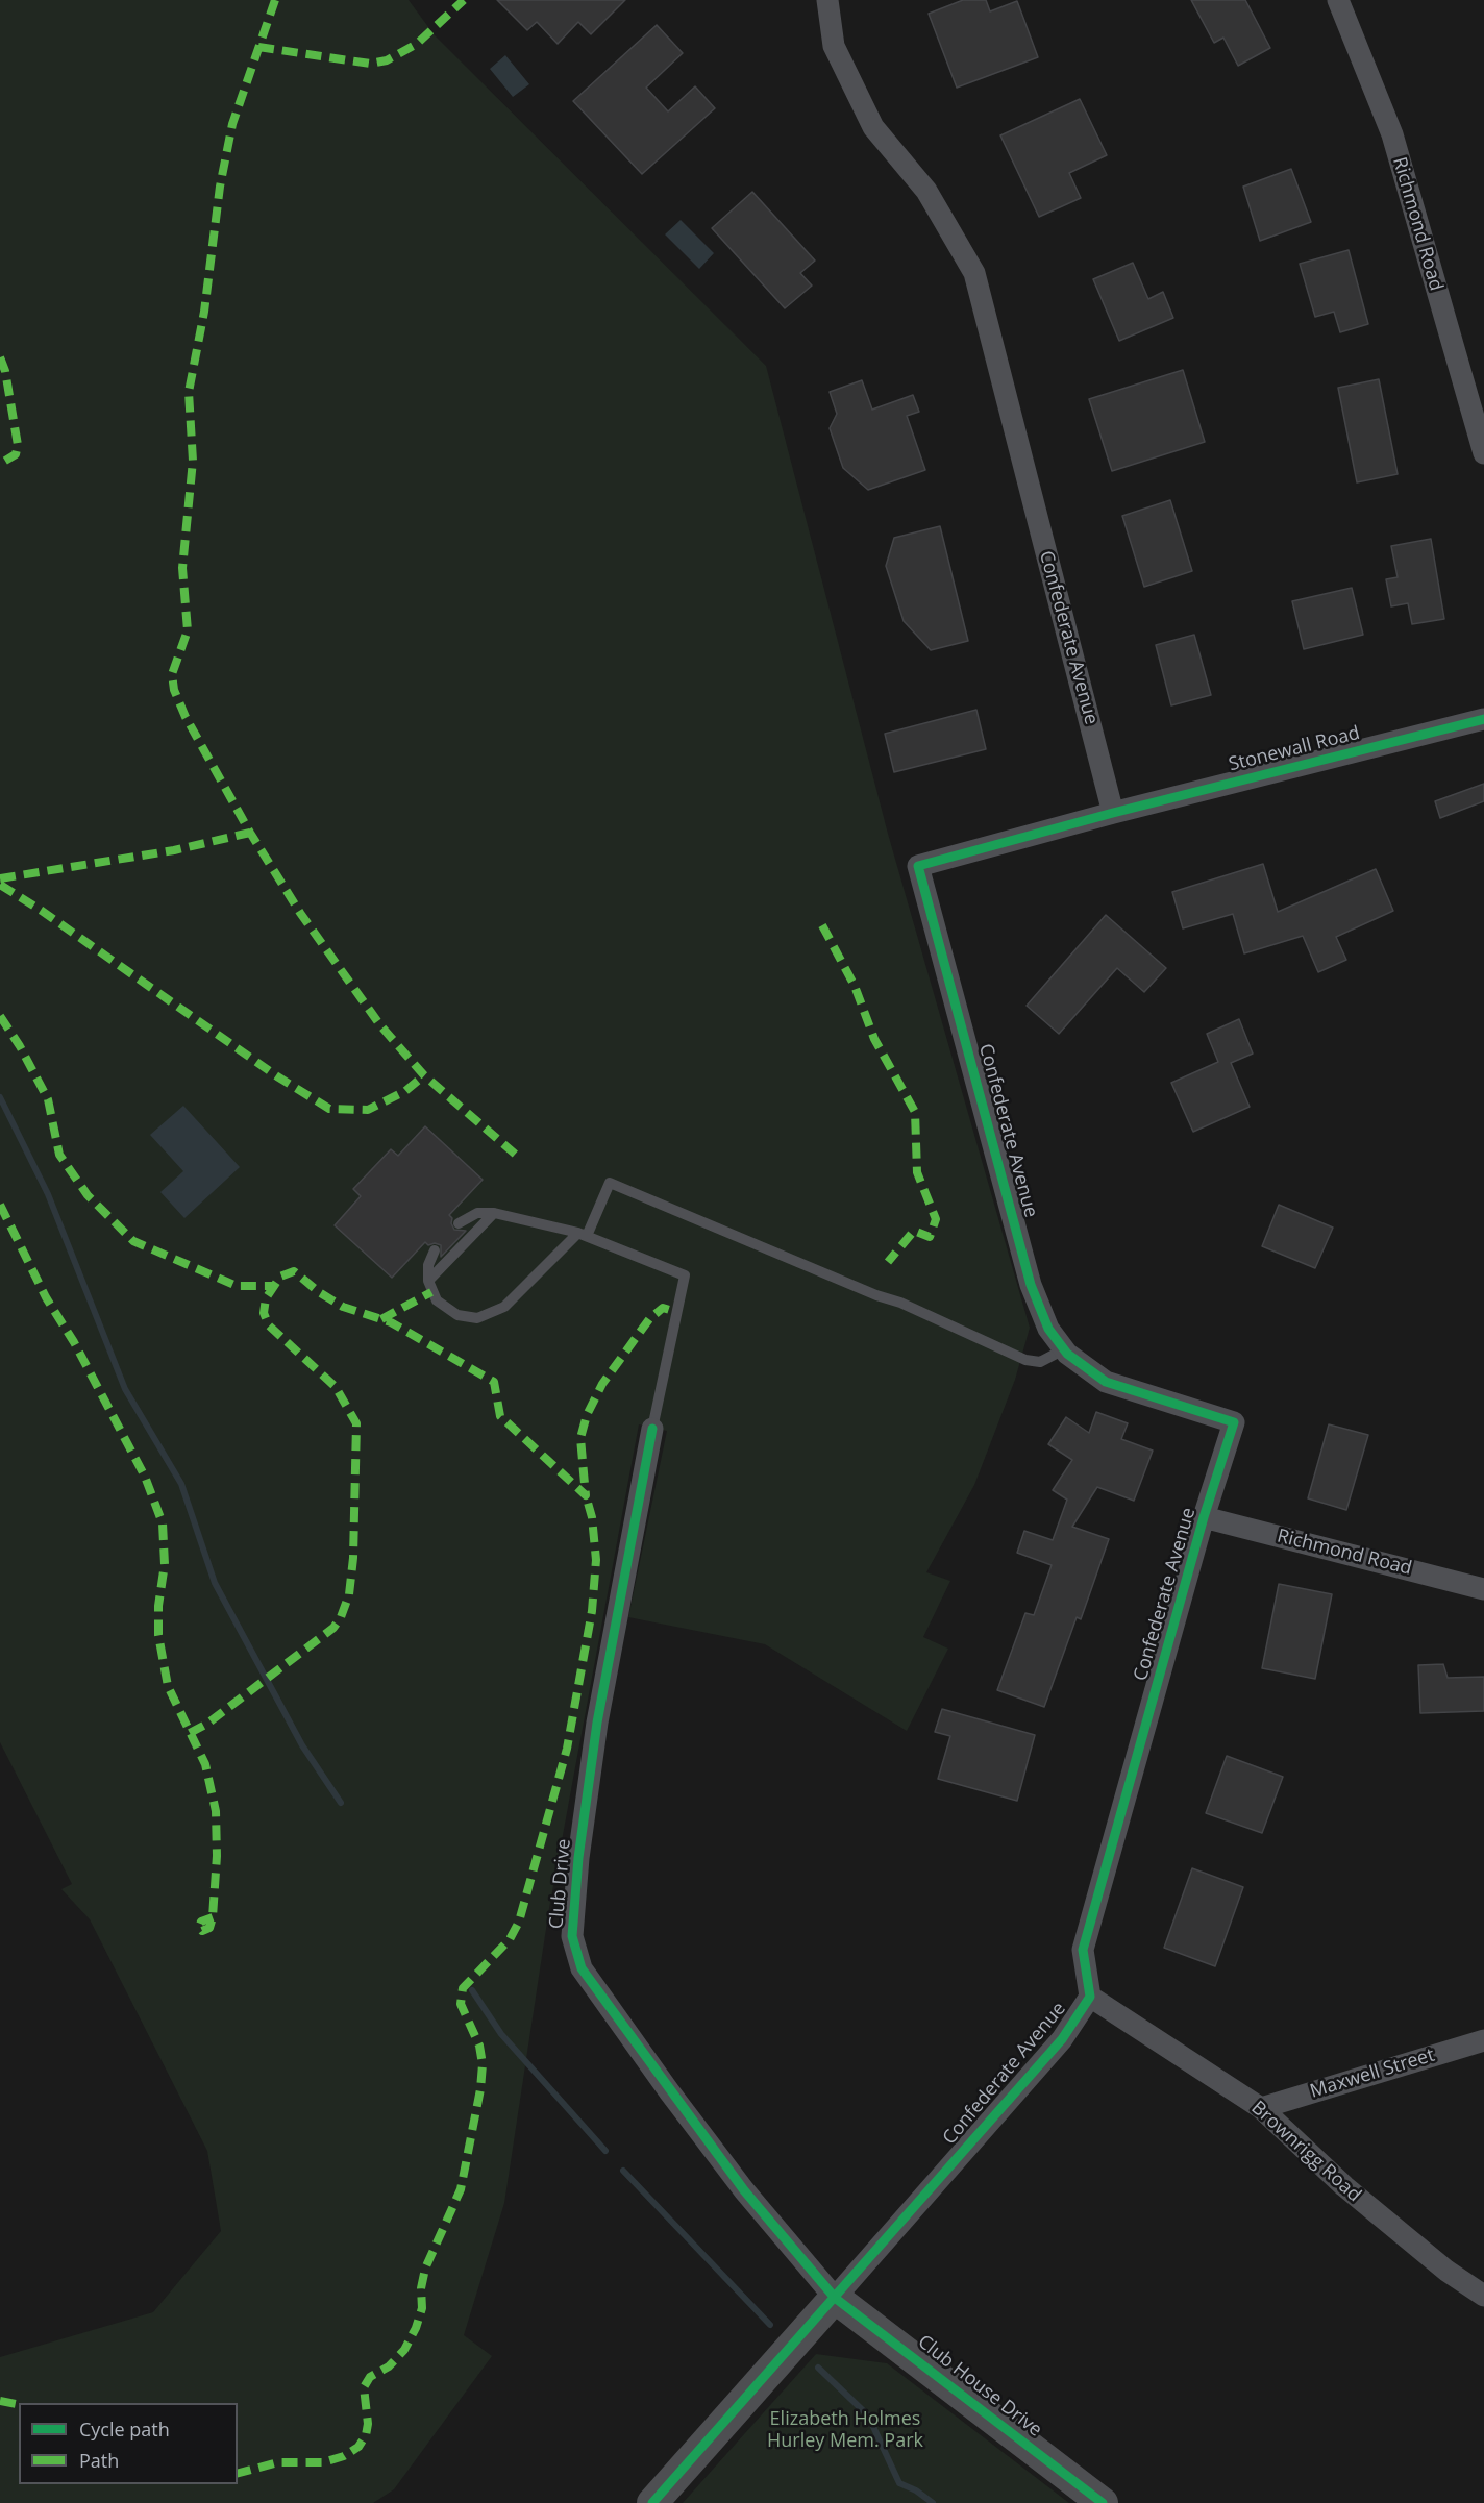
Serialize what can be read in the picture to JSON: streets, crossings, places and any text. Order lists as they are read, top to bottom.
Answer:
{
  "streets": {
    "street": [
      "Richmond Road",
      "Confederate Avenue",
      "Stonewall Road",
      "Club Drive",
      "Maxwell Street",
      "Brownrigg Road",
      "Club House Drive"
    ]
  },
  "crossings": [
    ["Richmond Road", "Confederate Avenue"],
    ["Confederate Avenue", "Stonewall Road"],
    ["Confederate Avenue", "Club Drive"],
    ["Confederate Avenue", "Brownrigg Road"],
    ["Confederate Avenue", "Club House Drive"],
    ["Club Drive", "Club House Drive"],
    ["Maxwell Street", "Brownrigg Road"]
  ],
  "parks": ["Elizabeth Holmes Hurley Mem. Park"],
  "legend": ["Cycle path", "Path"]
}
